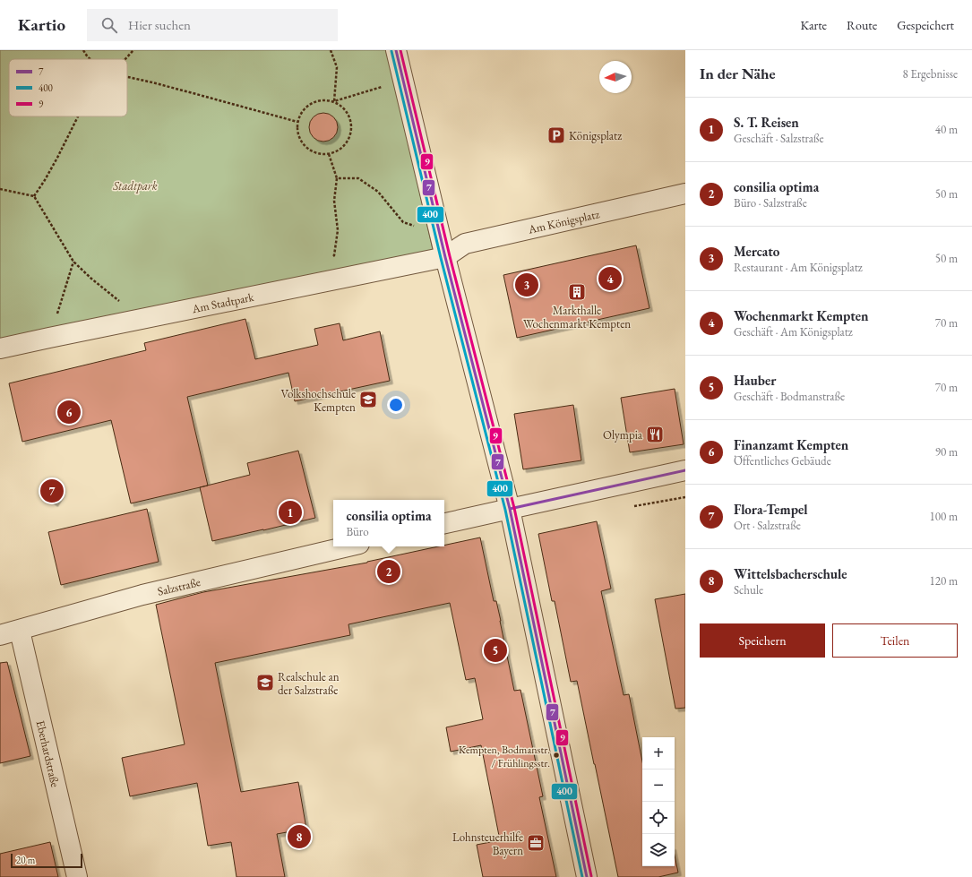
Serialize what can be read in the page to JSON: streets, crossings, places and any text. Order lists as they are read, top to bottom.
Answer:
{
  "streets": {
    "street": [
      "Am Königsplatz",
      "Am Stadtpark",
      "Salzstraße",
      "Eberhardstraße"
    ]
  },
  "crossings": [
    ["Am Königsplatz", "Am Stadtpark"],
    ["Salzstraße", "Eberhardstraße"]
  ],
  "parks": ["Stadtpark"],
  "places": {
    "parking": ["Königsplatz"],
    "building": ["Markthalle Wochenmarkt Kempten"],
    "school or university": ["Volkshochschule Kempten", "Realschule an der Salzstraße"],
    "restaurant": ["Olympia"],
    "other": ["Kempten, Bodmanstr. / Frühlingsstr."],
    "office": ["Lohnsteuerhilfe Bayern"]
  },
  "lines": ["transit line 7", "transit line 9", "transit line 400"],
  "legend": ["7", "400", "9"],
  "scale_bar": "20 m",
  "north": "left",
  "page": {
    "header": "Kartio",
    "search": "Hier suchen",
    "nav": ["Karte", "Route", "Gespeichert"],
    "heading": ["In der Nähe", "8 Ergebnisse"],
    "list": [
      {
        "mark": "1",
        "name": "S. T. Reisen",
        "note": "Geschäft · Salzstraße",
        "value": "40 m"
      },
      {
        "mark": "2",
        "name": "consilia optima",
        "note": "Büro · Salzstraße",
        "value": "50 m"
      },
      {
        "mark": "3",
        "name": "Mercato",
        "note": "Restaurant · Am Königsplatz",
        "value": "50 m"
      },
      {
        "mark": "4",
        "name": "Wochenmarkt Kempten",
        "note": "Geschäft · Am Königsplatz",
        "value": "70 m"
      },
      {
        "mark": "5",
        "name": "Hauber",
        "note": "Geschäft · Bodmanstraße",
        "value": "70 m"
      },
      {
        "mark": "6",
        "name": "Finanzamt Kempten",
        "note": "Öffentliches Gebäude",
        "value": "90 m"
      },
      {
        "mark": "7",
        "name": "Flora-Tempel",
        "note": "Ort · Salzstraße",
        "value": "100 m"
      },
      {
        "mark": "8",
        "name": "Wittelsbacherschule",
        "note": "Schule",
        "value": "120 m"
      }
    ],
    "pins": [
      "4",
      "3",
      "6",
      "7",
      "1",
      "2",
      "5",
      "8"
    ],
    "popup": ["consilia optima", "Büro"],
    "buttons": ["Speichern", "Teilen"],
    "map_buttons": ["+", "−"],
    "scale": "20 m"
  }
}
